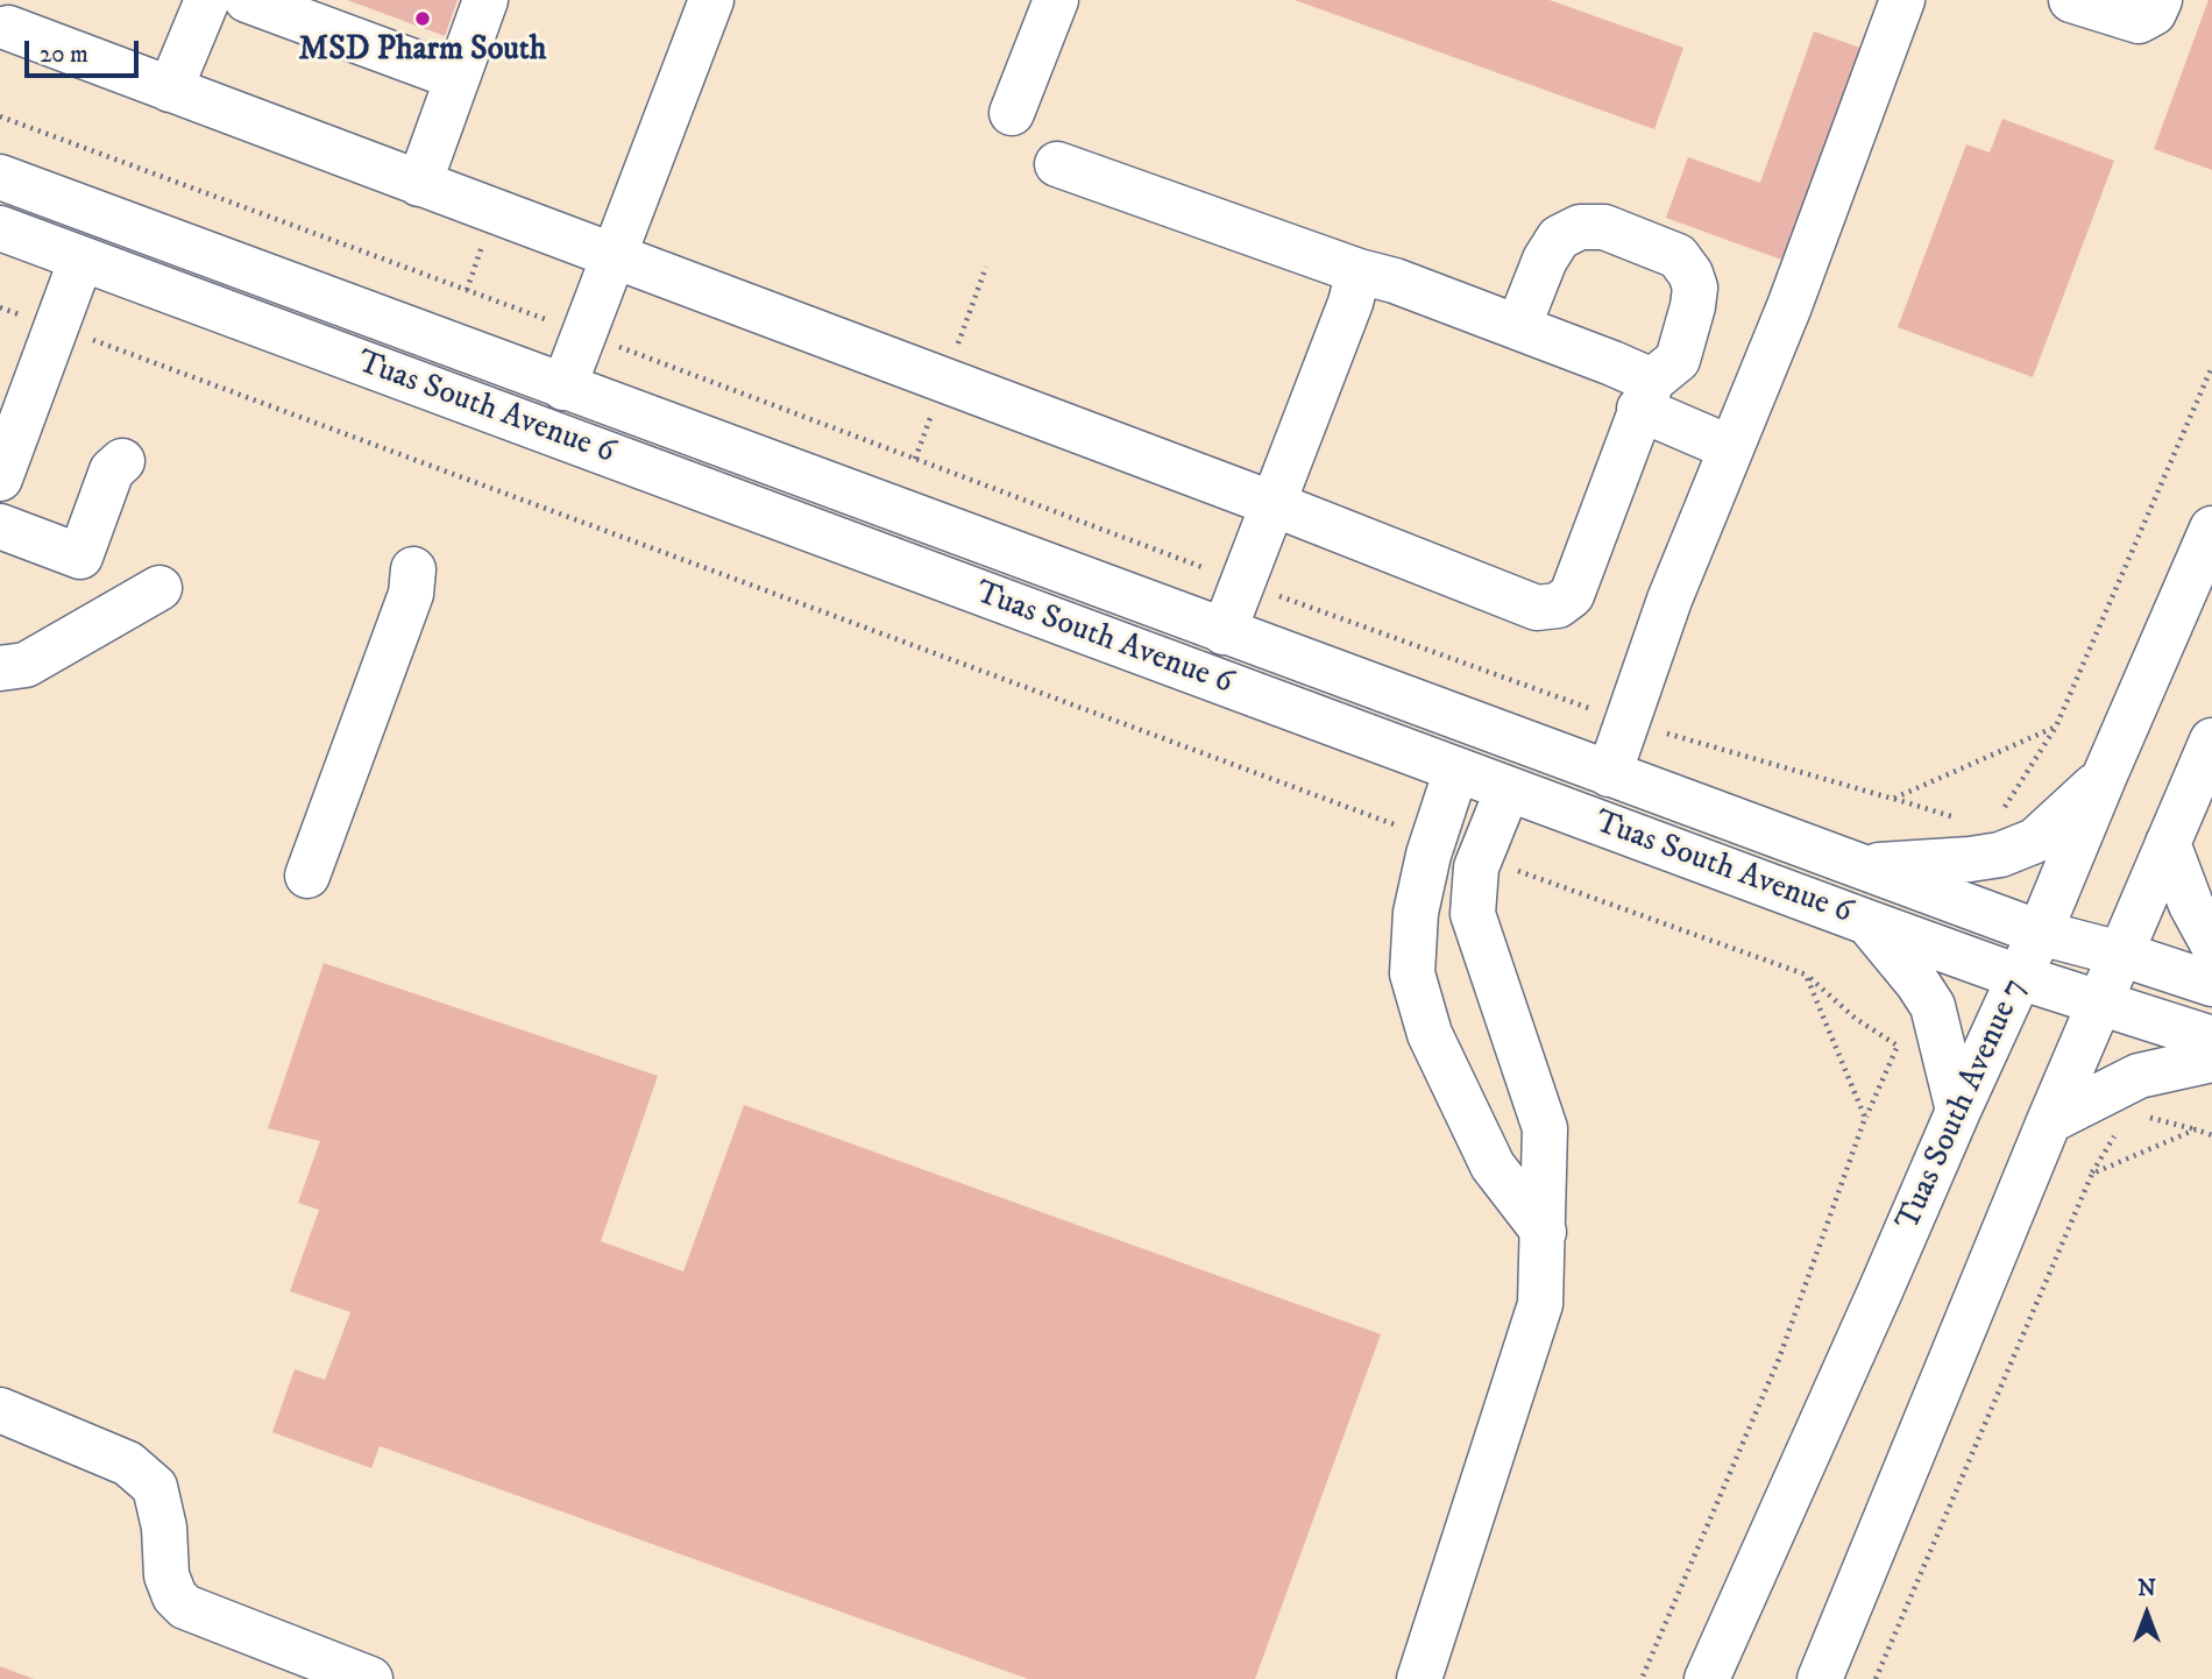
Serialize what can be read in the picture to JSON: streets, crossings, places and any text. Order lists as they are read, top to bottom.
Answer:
{
  "streets": {
    "street": ["Tuas South Avenue 6", "Tuas South Avenue 7"]
  },
  "crossings": [
    ["Tuas South Avenue 6", "Tuas South Avenue 7"]
  ],
  "places": ["MSD Pharm South"],
  "scale_bar": "20 m",
  "north": "top"
}
